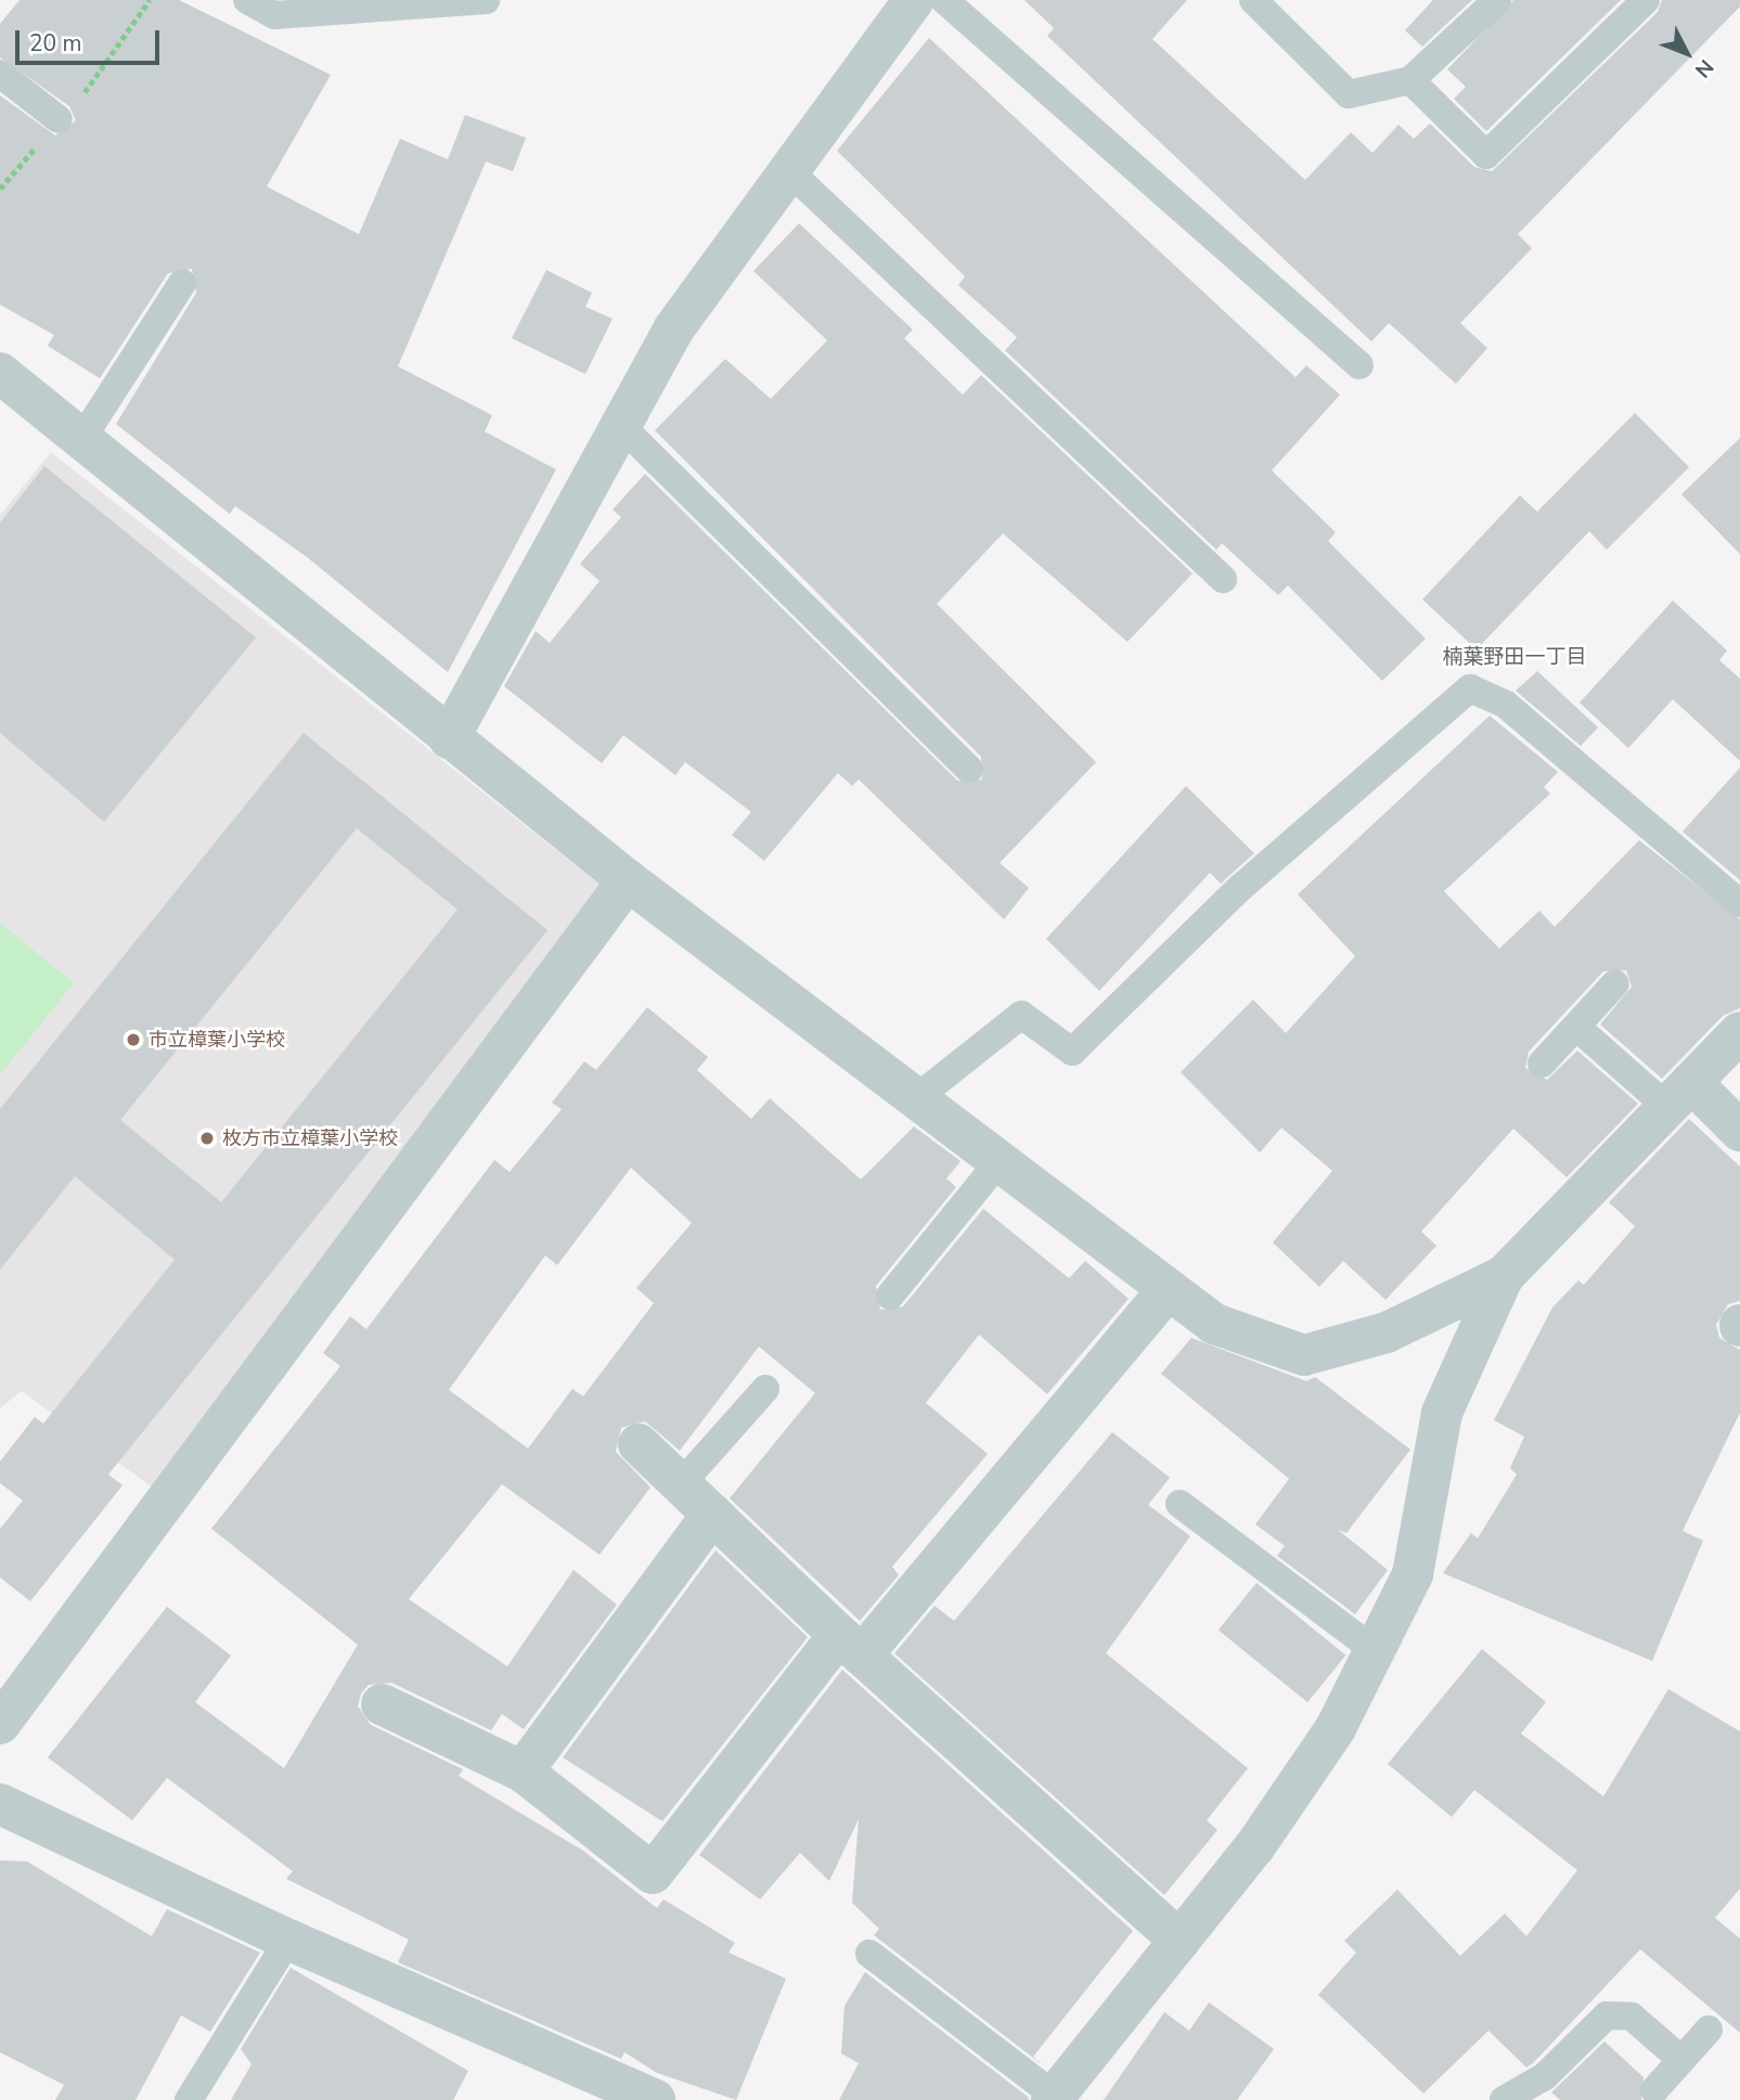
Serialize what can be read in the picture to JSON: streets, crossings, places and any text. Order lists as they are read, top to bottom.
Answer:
{
  "districts": ["楠葉野田一丁目"],
  "places": ["市立樟葉小学校", "枚方市立樟葉小学校"],
  "scale_bar": "20 m",
  "north": "bottom right"
}
